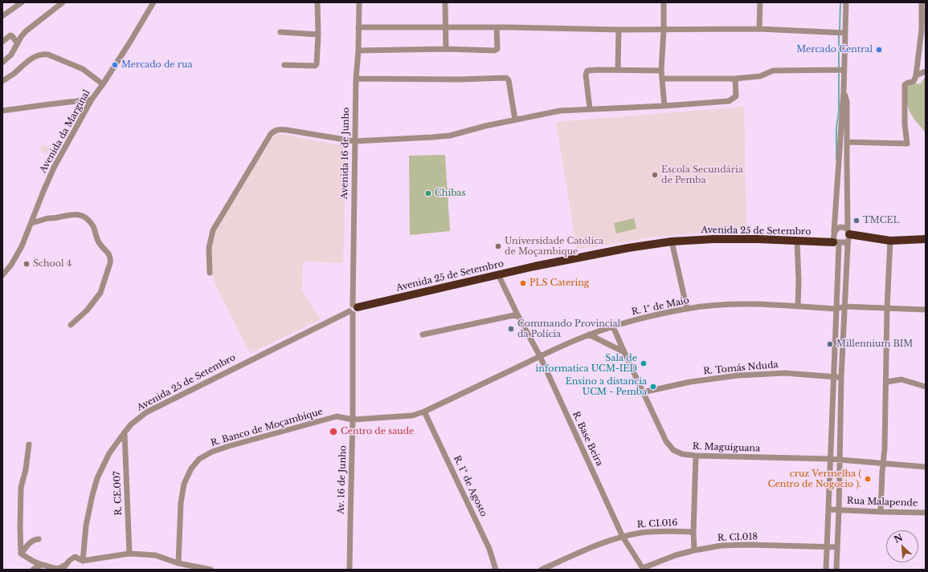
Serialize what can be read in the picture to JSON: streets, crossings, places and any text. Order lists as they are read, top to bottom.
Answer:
{
  "streets": {
    "highway": ["Avenida 25 de Setembro"],
    "street": [
      "Avenida da Marginal",
      "Avenida 16 de Junho",
      "R. 1º de Maio",
      "R. Tomás Nduda",
      "R. Banco de Moçambique",
      "R. Base Beira",
      "R. Maguiguana",
      "Av. 16 de Junho",
      "R. 1º de Agosto",
      "R. CE.007",
      "Rua Malapende",
      "R. CI.016",
      "R. CI.018"
    ]
  },
  "crossings": [
    ["Avenida 16 de Junho", "Avenida 25 de Setembro"],
    ["Avenida 16 de Junho", "Av. 16 de Junho"],
    ["Avenida 25 de Setembro", "R. Base Beira"],
    ["Avenida 25 de Setembro", "Av. 16 de Junho"],
    ["Avenida 25 de Setembro", "R. CE.007"],
    ["R. 1º de Maio", "R. Banco de Moçambique"],
    ["R. 1º de Maio", "R. Base Beira"],
    ["R. 1º de Maio", "R. Maguiguana"],
    ["R. 1º de Maio", "Av. 16 de Junho"],
    ["R. 1º de Maio", "R. 1º de Agosto"],
    ["R. Tomás Nduda", "R. Maguiguana"],
    ["R. Banco de Moçambique", "Av. 16 de Junho"],
    ["R. Base Beira", "R. CI.016"],
    ["R. Base Beira", "R. CI.018"]
  ],
  "places": [
    "Mercado Central",
    "Mercado de rua",
    "Escola Secundária de Pemba",
    "Chibas",
    "TMCEL",
    "Universidade Católica de Moçambique",
    "School 4",
    "PLS Catering",
    "Commando Provincial da Polícia",
    "Millennium BIM",
    "Sala de informatica UCM-IED",
    "Ensino a distancia UCM - Pemba",
    "Centro de saude",
    "cruz Vermelha ( Centro de Nogocio )."
  ],
  "north": "top left"
}
